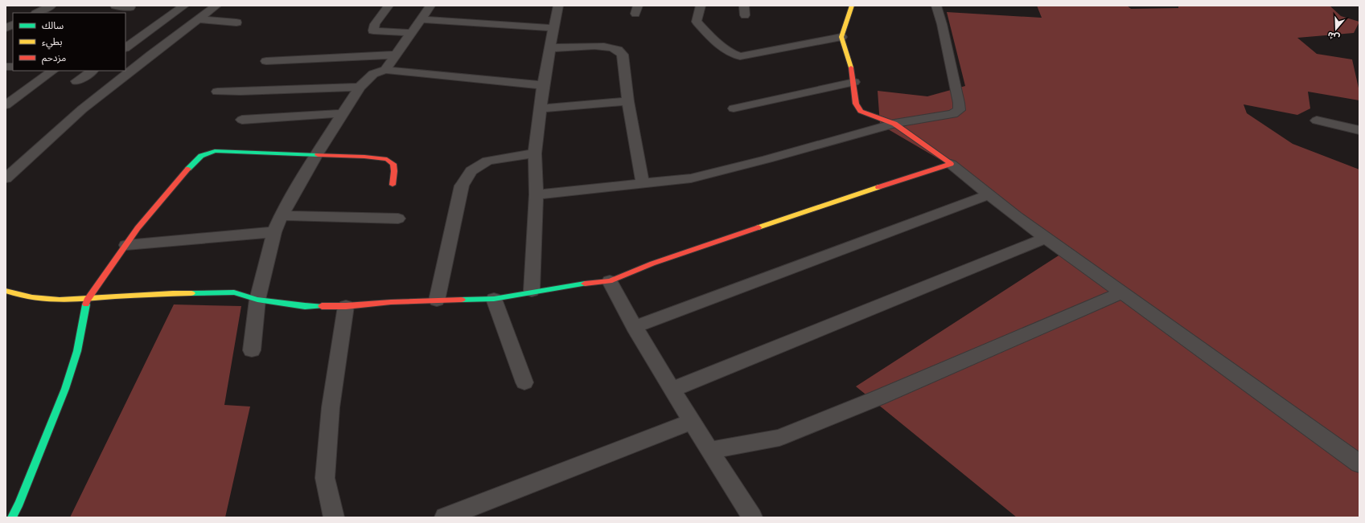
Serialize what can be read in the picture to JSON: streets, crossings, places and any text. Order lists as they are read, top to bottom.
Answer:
{
  "legend": ["سالك", "بطيء", "مزدحم"],
  "north": "bottom"
}
